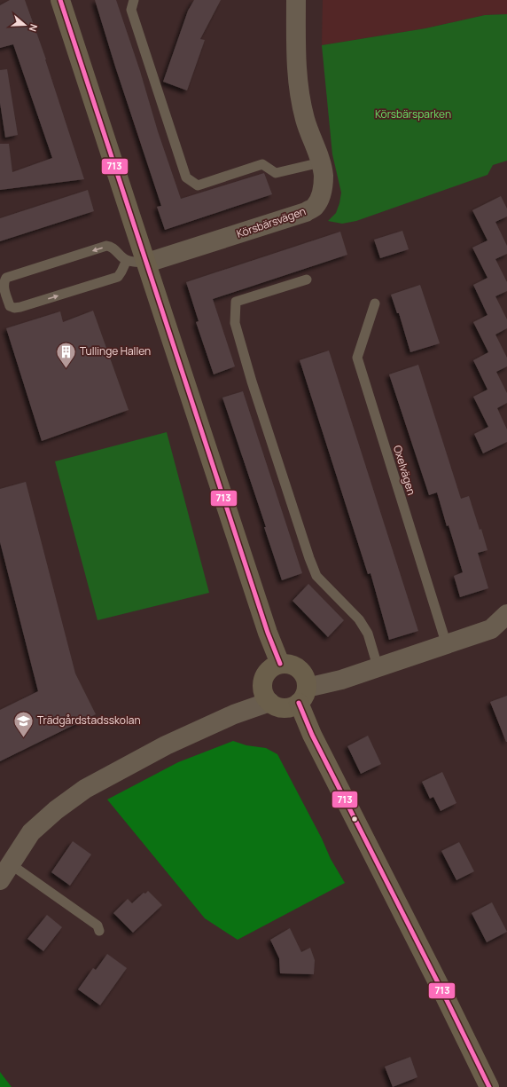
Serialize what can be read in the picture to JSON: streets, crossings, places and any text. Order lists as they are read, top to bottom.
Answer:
{
  "streets": {
    "street": ["Körsbärsvägen"],
    "lane": ["Oxelvägen"]
  },
  "parks": ["Körsbärsparken"],
  "places": {
    "building": ["Tullinge Hallen"],
    "school or university": ["Trädgårdstadsskolan"]
  },
  "lines": ["transit line 713"],
  "north": "right"
}
